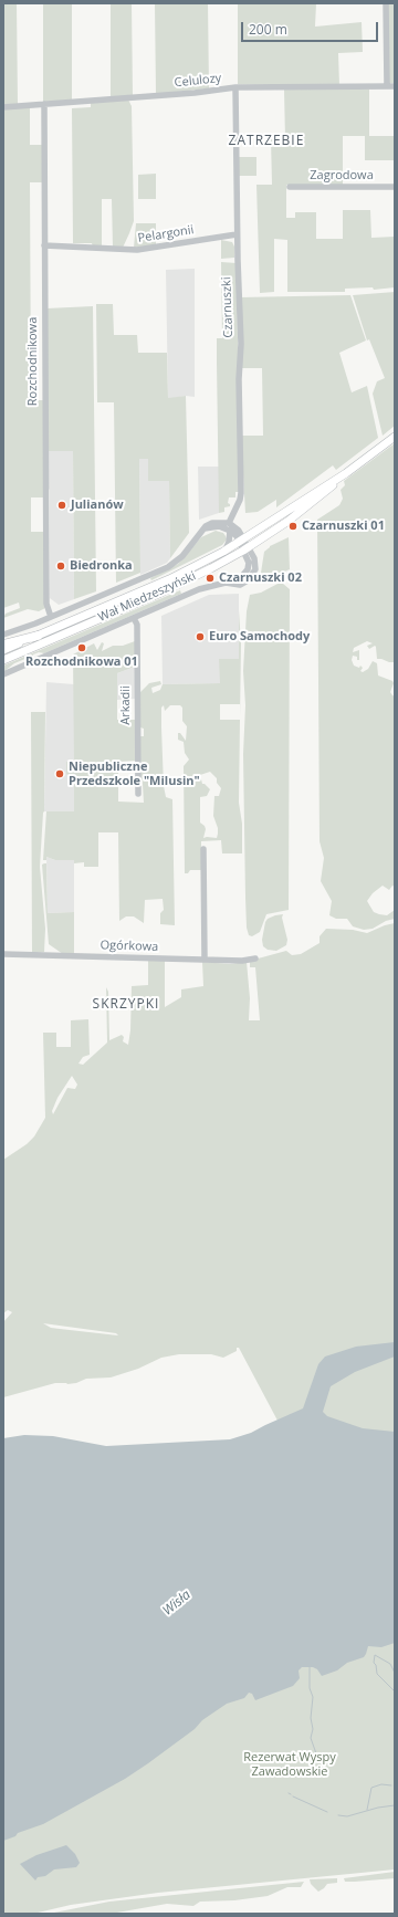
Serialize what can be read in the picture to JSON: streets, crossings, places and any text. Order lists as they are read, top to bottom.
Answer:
{
  "streets": {
    "main road": ["Wał Miedzeszyński"],
    "street": [
      "Celulozy",
      "Zagrodowa",
      "Pelargonii",
      "Czarnuszki",
      "Rozchodnikowa",
      "Arkadii",
      "Ogórkowa"
    ]
  },
  "crossings": [
    ["Celulozy", "Czarnuszki"],
    ["Celulozy", "Rozchodnikowa"],
    ["Pelargonii", "Czarnuszki"],
    ["Pelargonii", "Rozchodnikowa"],
    ["Wał Miedzeszyński", "Arkadii"]
  ],
  "districts": ["ZATRZEBIE", "SKRZYPKI"],
  "water": ["Wisła"],
  "parks": ["Rezerwat Wyspy Zawadowskie"],
  "places": [
    "Julianów",
    "Czarnuszki 01",
    "Biedronka",
    "Czarnuszki 02",
    "Euro Samochody",
    "Rozchodnikowa 01",
    "Niepubliczne Przedszkole \"Milusin\""
  ],
  "scale_bar": "200 m"
}
